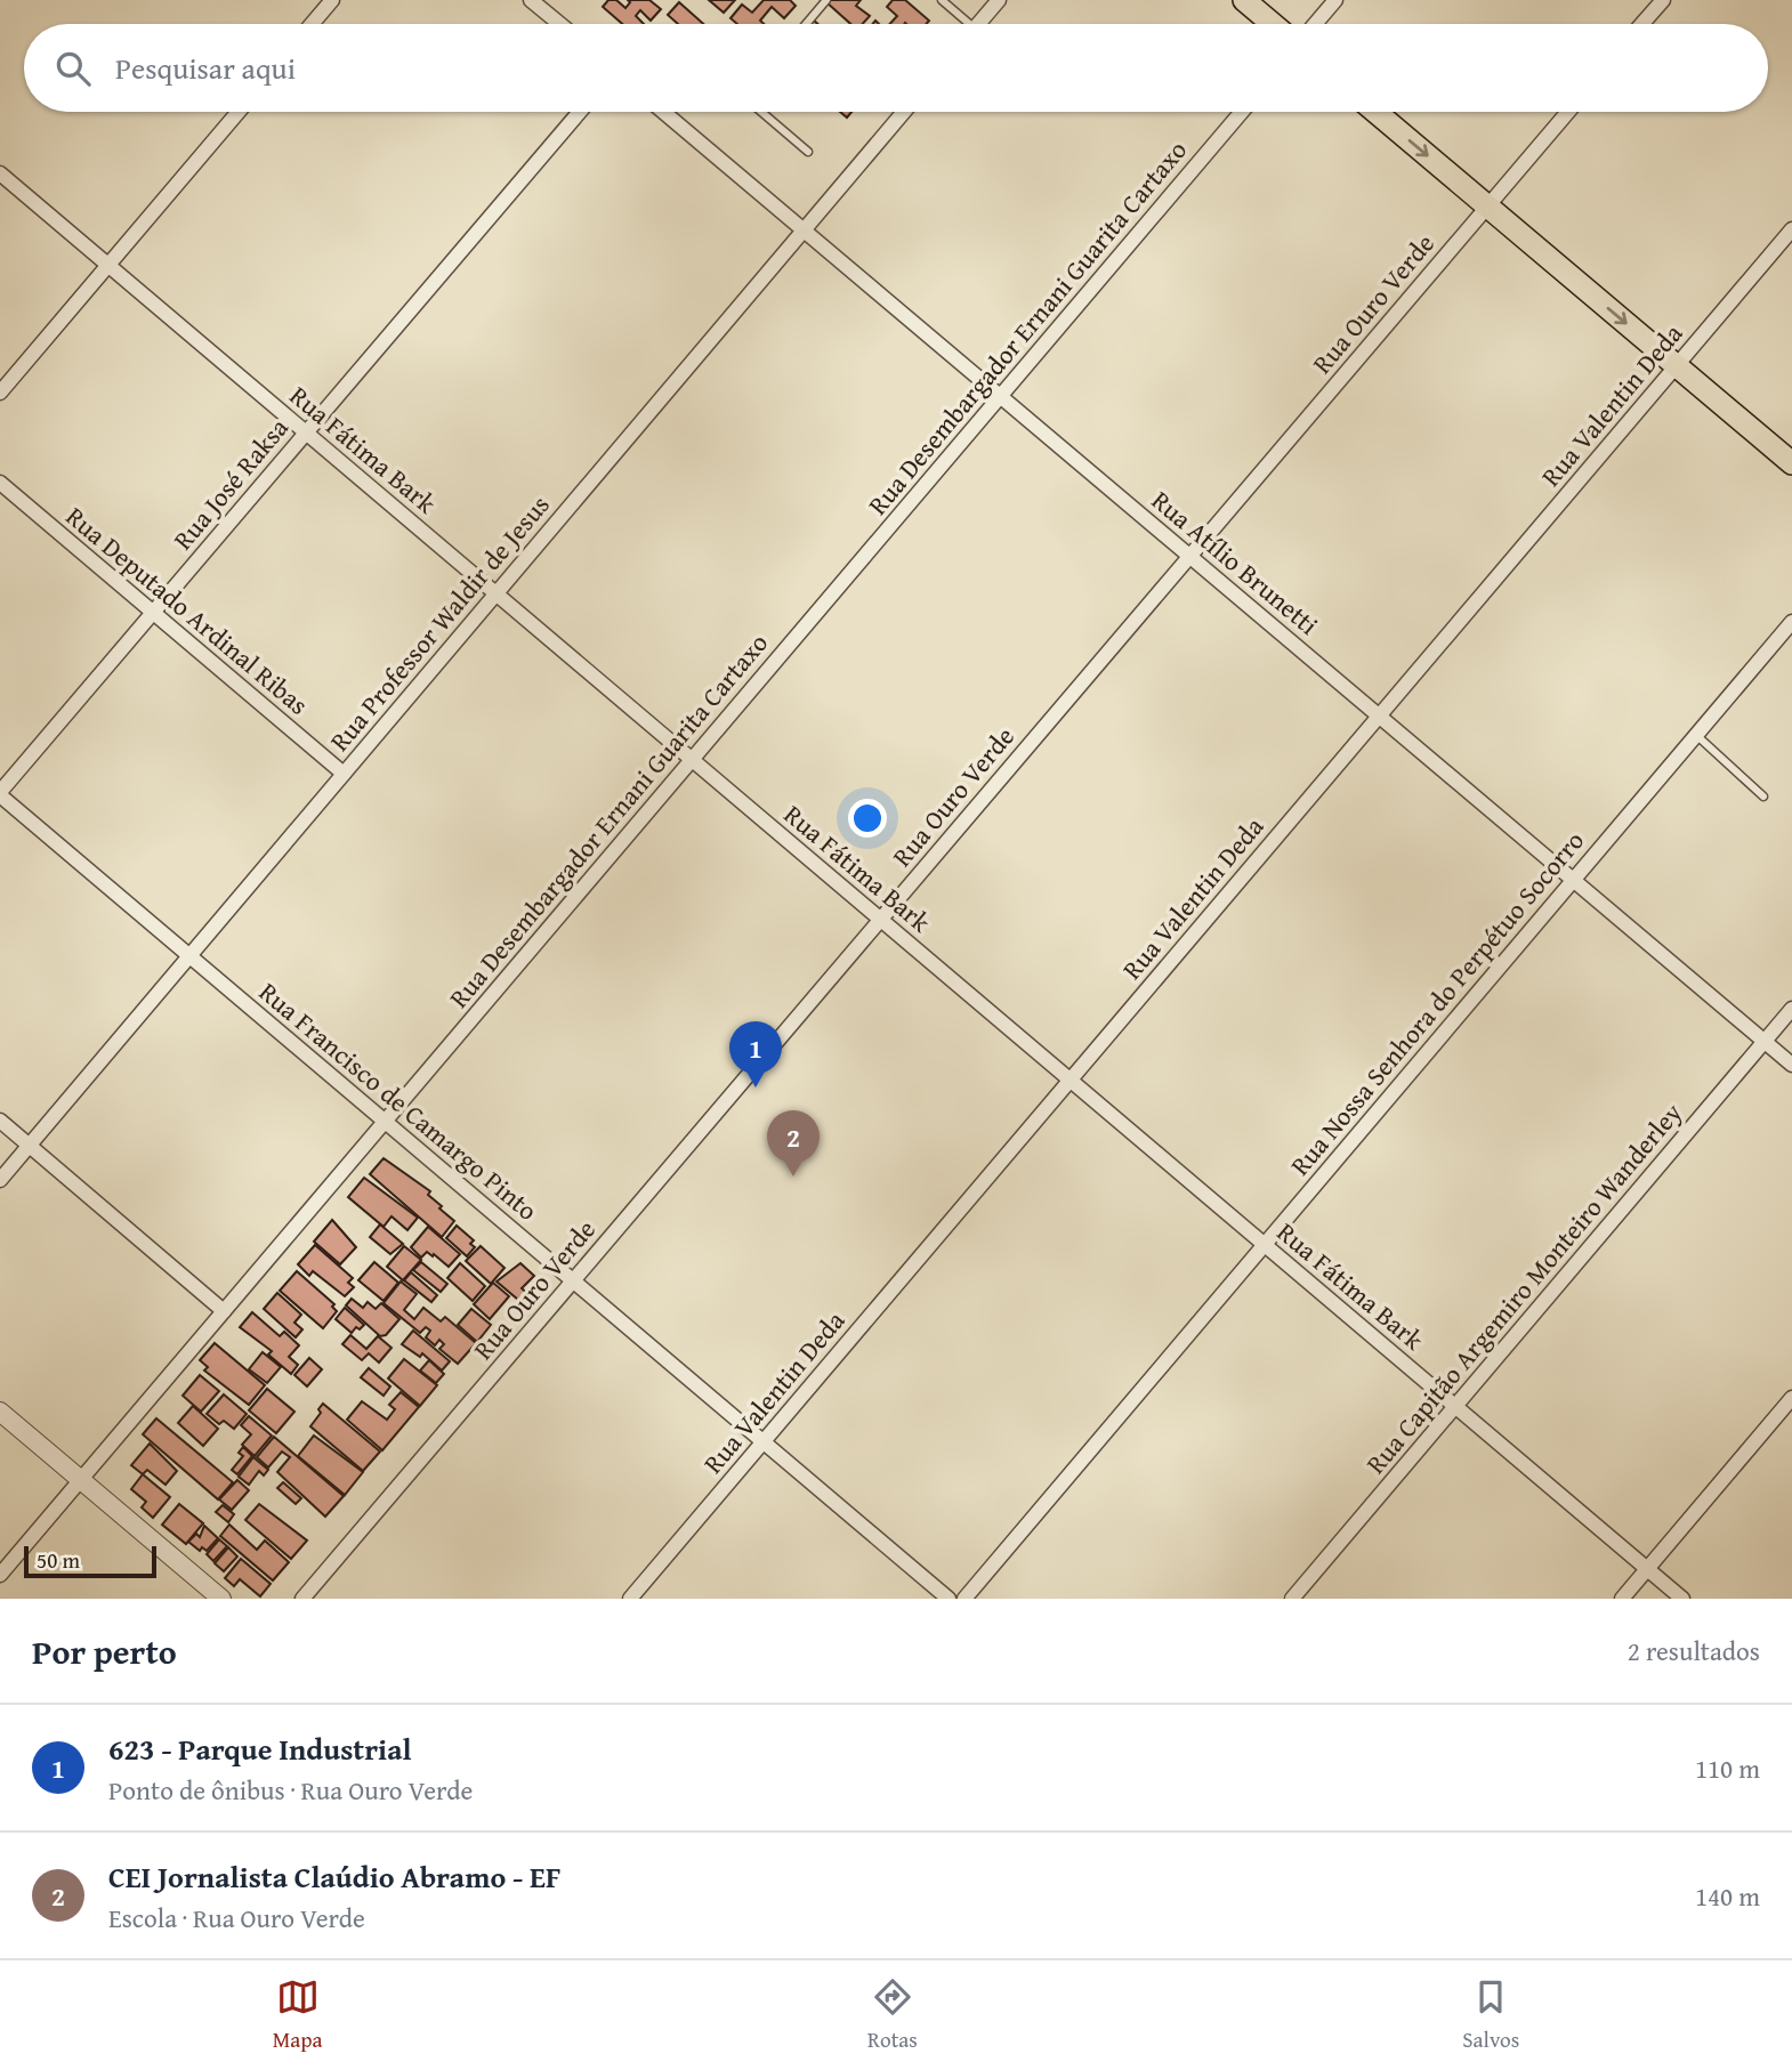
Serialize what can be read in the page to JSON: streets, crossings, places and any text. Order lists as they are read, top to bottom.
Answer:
{
  "streets": {
    "street": [
      "Rua Ouro Verde",
      "Rua Desembargador Ernani Guarita Cartaxo",
      "Rua Valentin Deda",
      "Rua Fátima Bark",
      "Rua José Raksa",
      "Rua Atílio Brunetti",
      "Rua Deputado Ardinal Ribas",
      "Rua Professor Waldir de Jesus",
      "Rua Nossa Senhora do Perpétuo Socorro",
      "Rua Francisco de Camargo Pinto",
      "Rua Capitão Argemiro Monteiro Wanderley"
    ]
  },
  "crossings": [
    ["Rua Ouro Verde", "Rua Fátima Bark"],
    ["Rua Ouro Verde", "Rua Atílio Brunetti"],
    ["Rua Ouro Verde", "Rua Francisco de Camargo Pinto"],
    ["Rua Desembargador Ernani Guarita Cartaxo", "Rua Fátima Bark"],
    ["Rua Desembargador Ernani Guarita Cartaxo", "Rua Atílio Brunetti"],
    ["Rua Desembargador Ernani Guarita Cartaxo", "Rua Francisco de Camargo Pinto"],
    ["Rua Valentin Deda", "Rua Fátima Bark"],
    ["Rua Valentin Deda", "Rua Atílio Brunetti"],
    ["Rua Valentin Deda", "Rua Francisco de Camargo Pinto"],
    ["Rua Fátima Bark", "Rua José Raksa"],
    ["Rua Fátima Bark", "Rua Professor Waldir de Jesus"],
    ["Rua Fátima Bark", "Rua Nossa Senhora do Perpétuo Socorro"],
    ["Rua Fátima Bark", "Rua Capitão Argemiro Monteiro Wanderley"],
    ["Rua José Raksa", "Rua Deputado Ardinal Ribas"],
    ["Rua José Raksa", "Rua Francisco de Camargo Pinto"],
    ["Rua Atílio Brunetti", "Rua Professor Waldir de Jesus"],
    ["Rua Atílio Brunetti", "Rua Nossa Senhora do Perpétuo Socorro"],
    ["Rua Atílio Brunetti", "Rua Capitão Argemiro Monteiro Wanderley"],
    ["Rua Deputado Ardinal Ribas", "Rua Professor Waldir de Jesus"],
    ["Rua Professor Waldir de Jesus", "Rua Francisco de Camargo Pinto"]
  ],
  "scale_bar": "50 m",
  "page": {
    "search": "Pesquisar aqui",
    "pins": ["1", "2"],
    "scale": "50 m",
    "heading": ["Por perto", "2 resultados"],
    "list": [
      {
        "mark": "1",
        "name": "623 - Parque Industrial",
        "note": "Ponto de ônibus · Rua Ouro Verde",
        "value": "110 m"
      },
      {
        "mark": "2",
        "name": "CEI Jornalista Claúdio Abramo - EF",
        "note": "Escola · Rua Ouro Verde",
        "value": "140 m"
      }
    ],
    "nav": ["Mapa", "Rotas", "Salvos"]
  }
}
